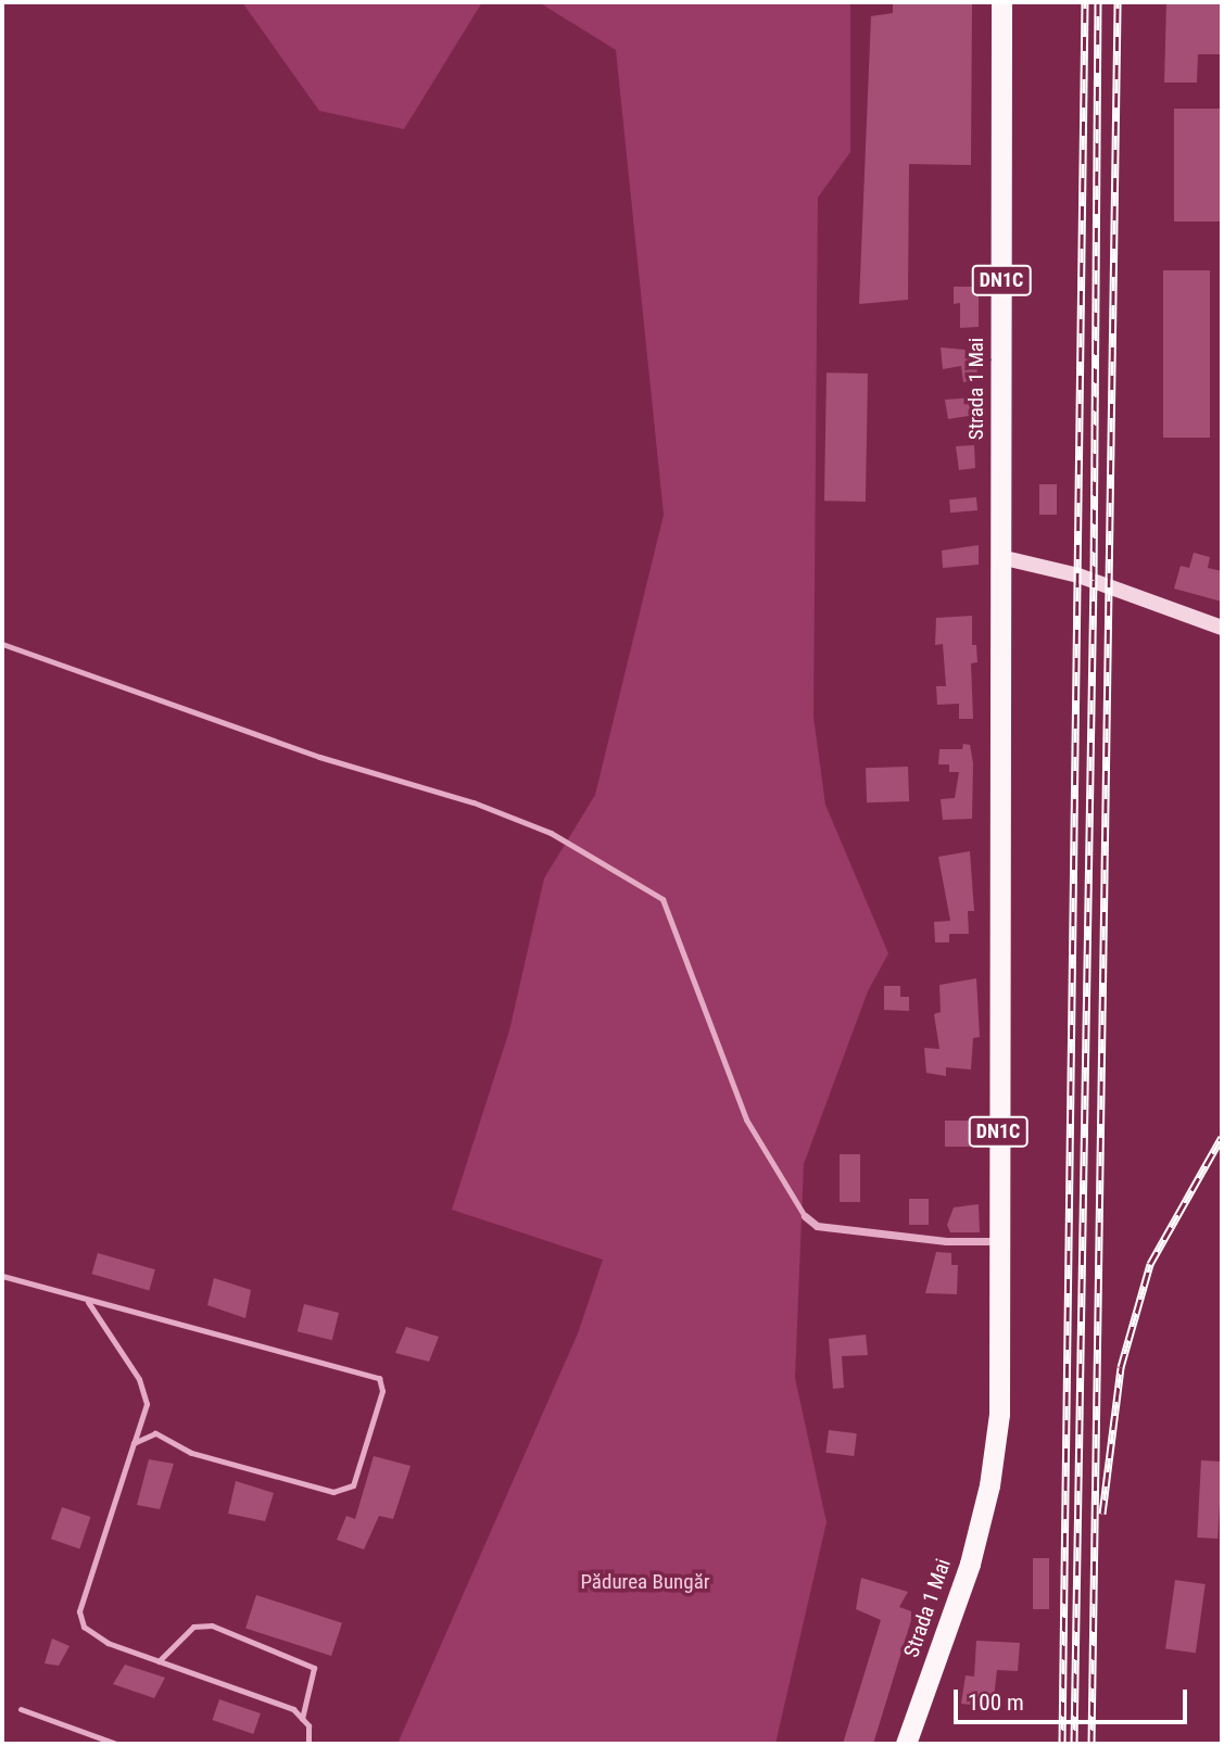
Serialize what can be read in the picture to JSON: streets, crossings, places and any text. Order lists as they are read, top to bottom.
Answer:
{
  "streets": {
    "highway": ["DN1C", "Strada 1 Mai"]
  },
  "parks": ["Pădurea Bungăr"],
  "scale_bar": "100 m"
}
